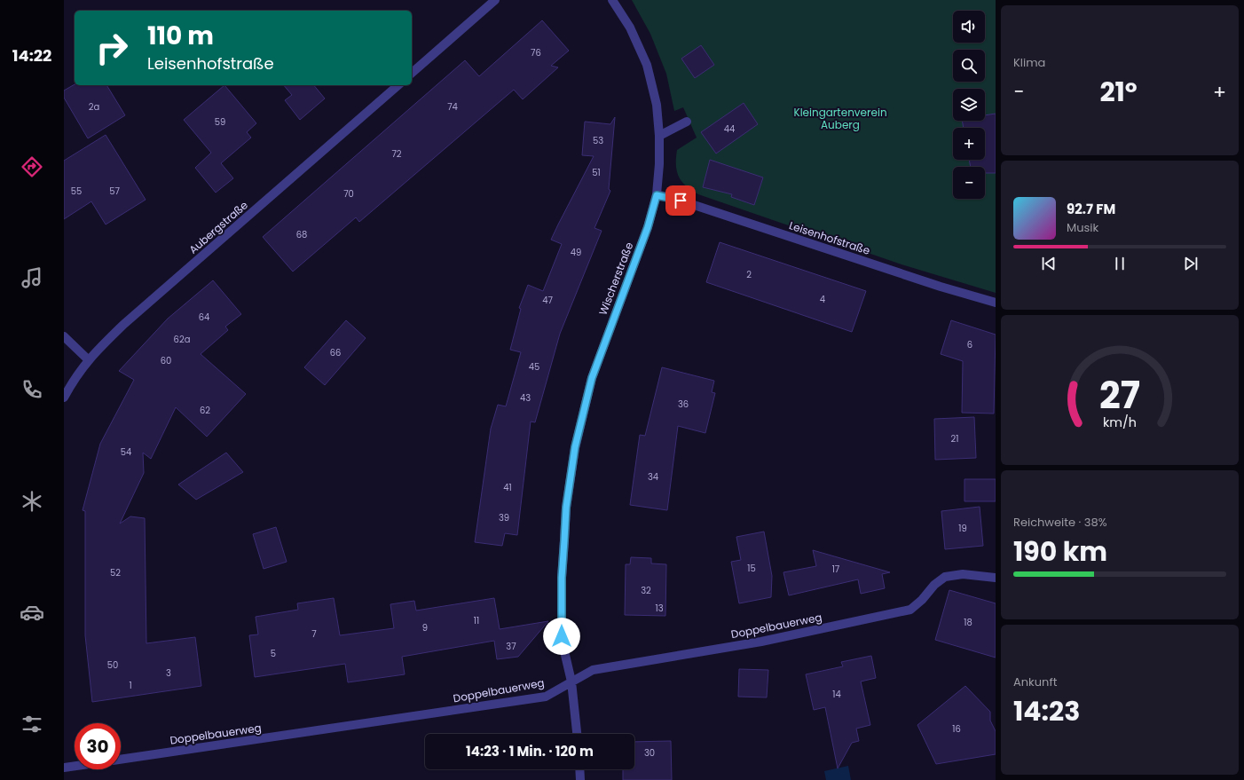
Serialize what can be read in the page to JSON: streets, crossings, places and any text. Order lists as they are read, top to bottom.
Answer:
{
  "streets": {
    "street": [
      "Aubergstraße",
      "Leisenhofstraße",
      "Wischerstraße",
      "Doppelbauerweg"
    ]
  },
  "crossings": [
    ["Leisenhofstraße", "Wischerstraße"],
    ["Wischerstraße", "Doppelbauerweg"]
  ],
  "parks": ["Kleingartenverein Auberg"],
  "house_numbers": [
    "76",
    "2a",
    "74",
    "59",
    "44",
    "53",
    "72",
    "51",
    "55",
    "57",
    "70",
    "68",
    "49",
    "2",
    "4",
    "47",
    "64",
    "62a",
    "6",
    "66",
    "60",
    "45",
    "43",
    "36",
    "62",
    "21",
    "54",
    "34",
    "41",
    "39",
    "19",
    "15",
    "17",
    "52",
    "32",
    "13",
    "11",
    "18",
    "9",
    "7",
    "37",
    "5",
    "50",
    "3",
    "1",
    "14",
    "16",
    "30"
  ],
  "page": {
    "tabs": "14:22",
    "tile": [
      "Klima",
      ["Reichweite · 38%", "190 km"],
      ["Ankunft", "14:23"]
    ],
    "map_buttons": ["+", "−"],
    "turn": ["110 m", "Leisenhofstraße"],
    "heat": ["−", "21°", "+"],
    "song": ["92.7 FM", "Musik"],
    "limit": "30",
    "trip": "14:23 · 1 Min. · 120 m",
    "gauge": ["27", "km/h"]
  }
}
